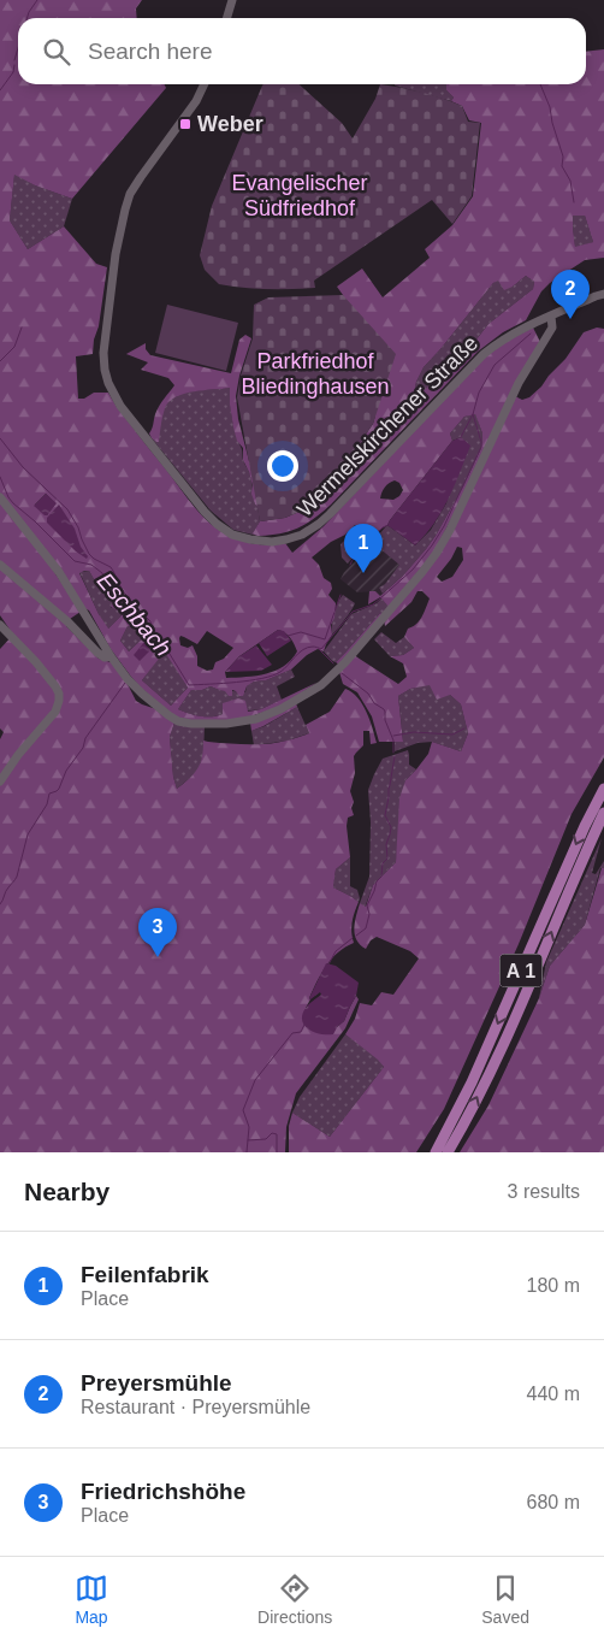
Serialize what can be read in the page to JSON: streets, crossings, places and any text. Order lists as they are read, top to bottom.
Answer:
{
  "streets": {
    "highway": ["A 1"],
    "main road": ["Wermelskirchener Straße"]
  },
  "water": ["Eschbach"],
  "parks": ["Evangelischer Südfriedhof", "Parkfriedhof Bliedinghausen"],
  "places": {
    "transit": ["Weber"]
  },
  "page": {
    "search": "Search here",
    "pins": ["2", "1", "3"],
    "heading": ["Nearby", "3 results"],
    "list": [
      {
        "mark": "1",
        "name": "Feilenfabrik",
        "note": "Place",
        "value": "180 m"
      },
      {
        "mark": "2",
        "name": "Preyersmühle",
        "note": "Restaurant · Preyersmühle",
        "value": "440 m"
      },
      {
        "mark": "3",
        "name": "Friedrichshöhe",
        "note": "Place",
        "value": "680 m"
      }
    ],
    "nav": ["Map", "Directions", "Saved"]
  }
}
